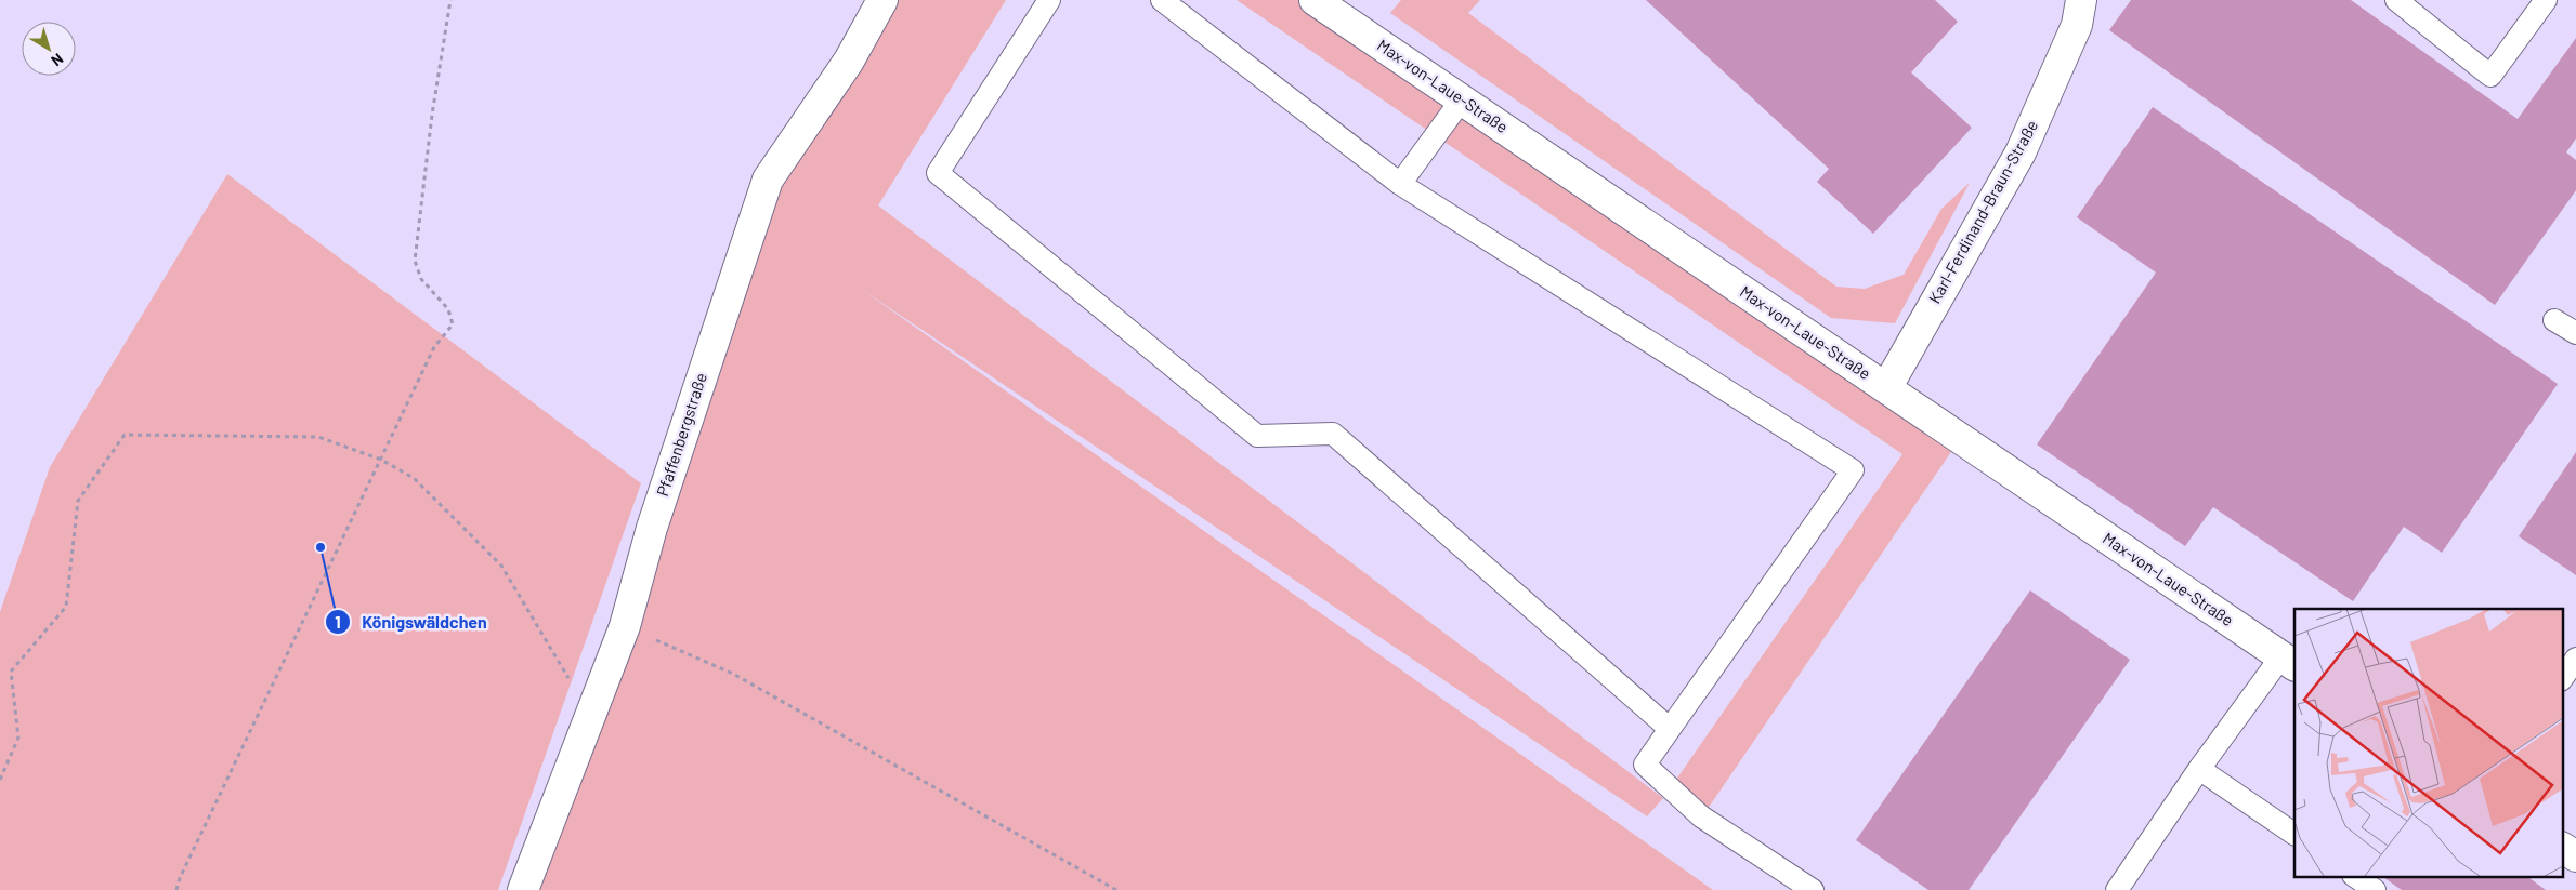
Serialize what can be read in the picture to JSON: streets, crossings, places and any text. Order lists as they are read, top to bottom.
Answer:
{
  "streets": {
    "street": ["Max-von-Laue-Straße", "Karl-Ferdinand-Braun-Straße", "Pfaffenbergstraße"]
  },
  "crossings": [
    ["Max-von-Laue-Straße", "Karl-Ferdinand-Braun-Straße"]
  ],
  "places": ["Königswäldchen"],
  "north": "bottom right"
}
